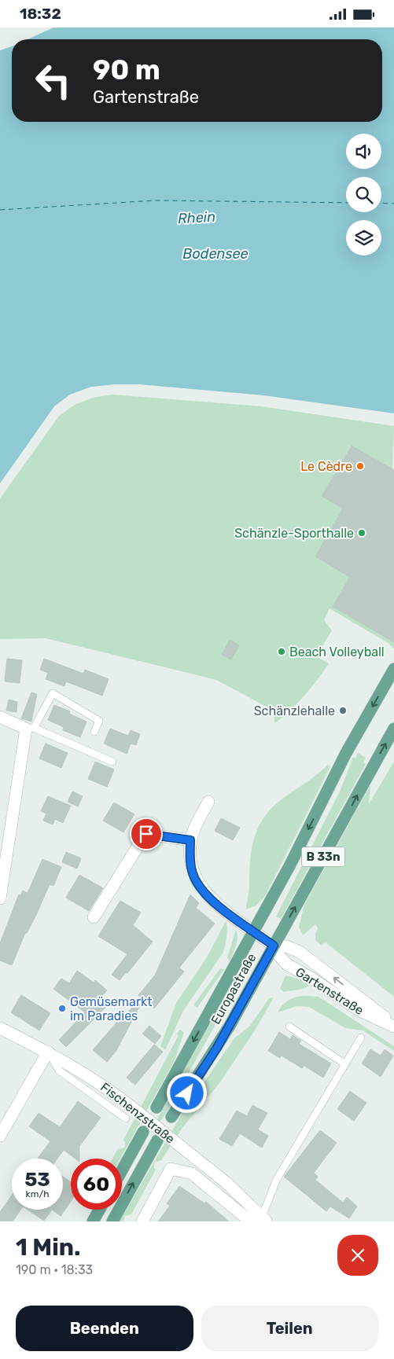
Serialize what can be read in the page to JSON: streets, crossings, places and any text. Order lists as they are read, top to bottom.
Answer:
{
  "streets": {
    "main road": ["B 33n", "Europastraße"],
    "street": ["Gartenstraße", "Fischenzstraße"]
  },
  "crossings": [
    ["Europastraße", "Gartenstraße"]
  ],
  "water": ["Rhein", "Bodensee"],
  "places": [
    "Le Cèdre",
    "Schänzle-Sporthalle",
    "Beach Volleyball",
    "Schänzlehalle",
    "Gemüsemarkt im Paradies"
  ],
  "page": {
    "status": "18:32",
    "turn": ["90 m", "Gartenstraße"],
    "speed": "53 km/h",
    "limit": "60",
    "heading": ["1 Min.", "190 m · 18:33"],
    "buttons": ["Beenden", "Teilen"]
  }
}
